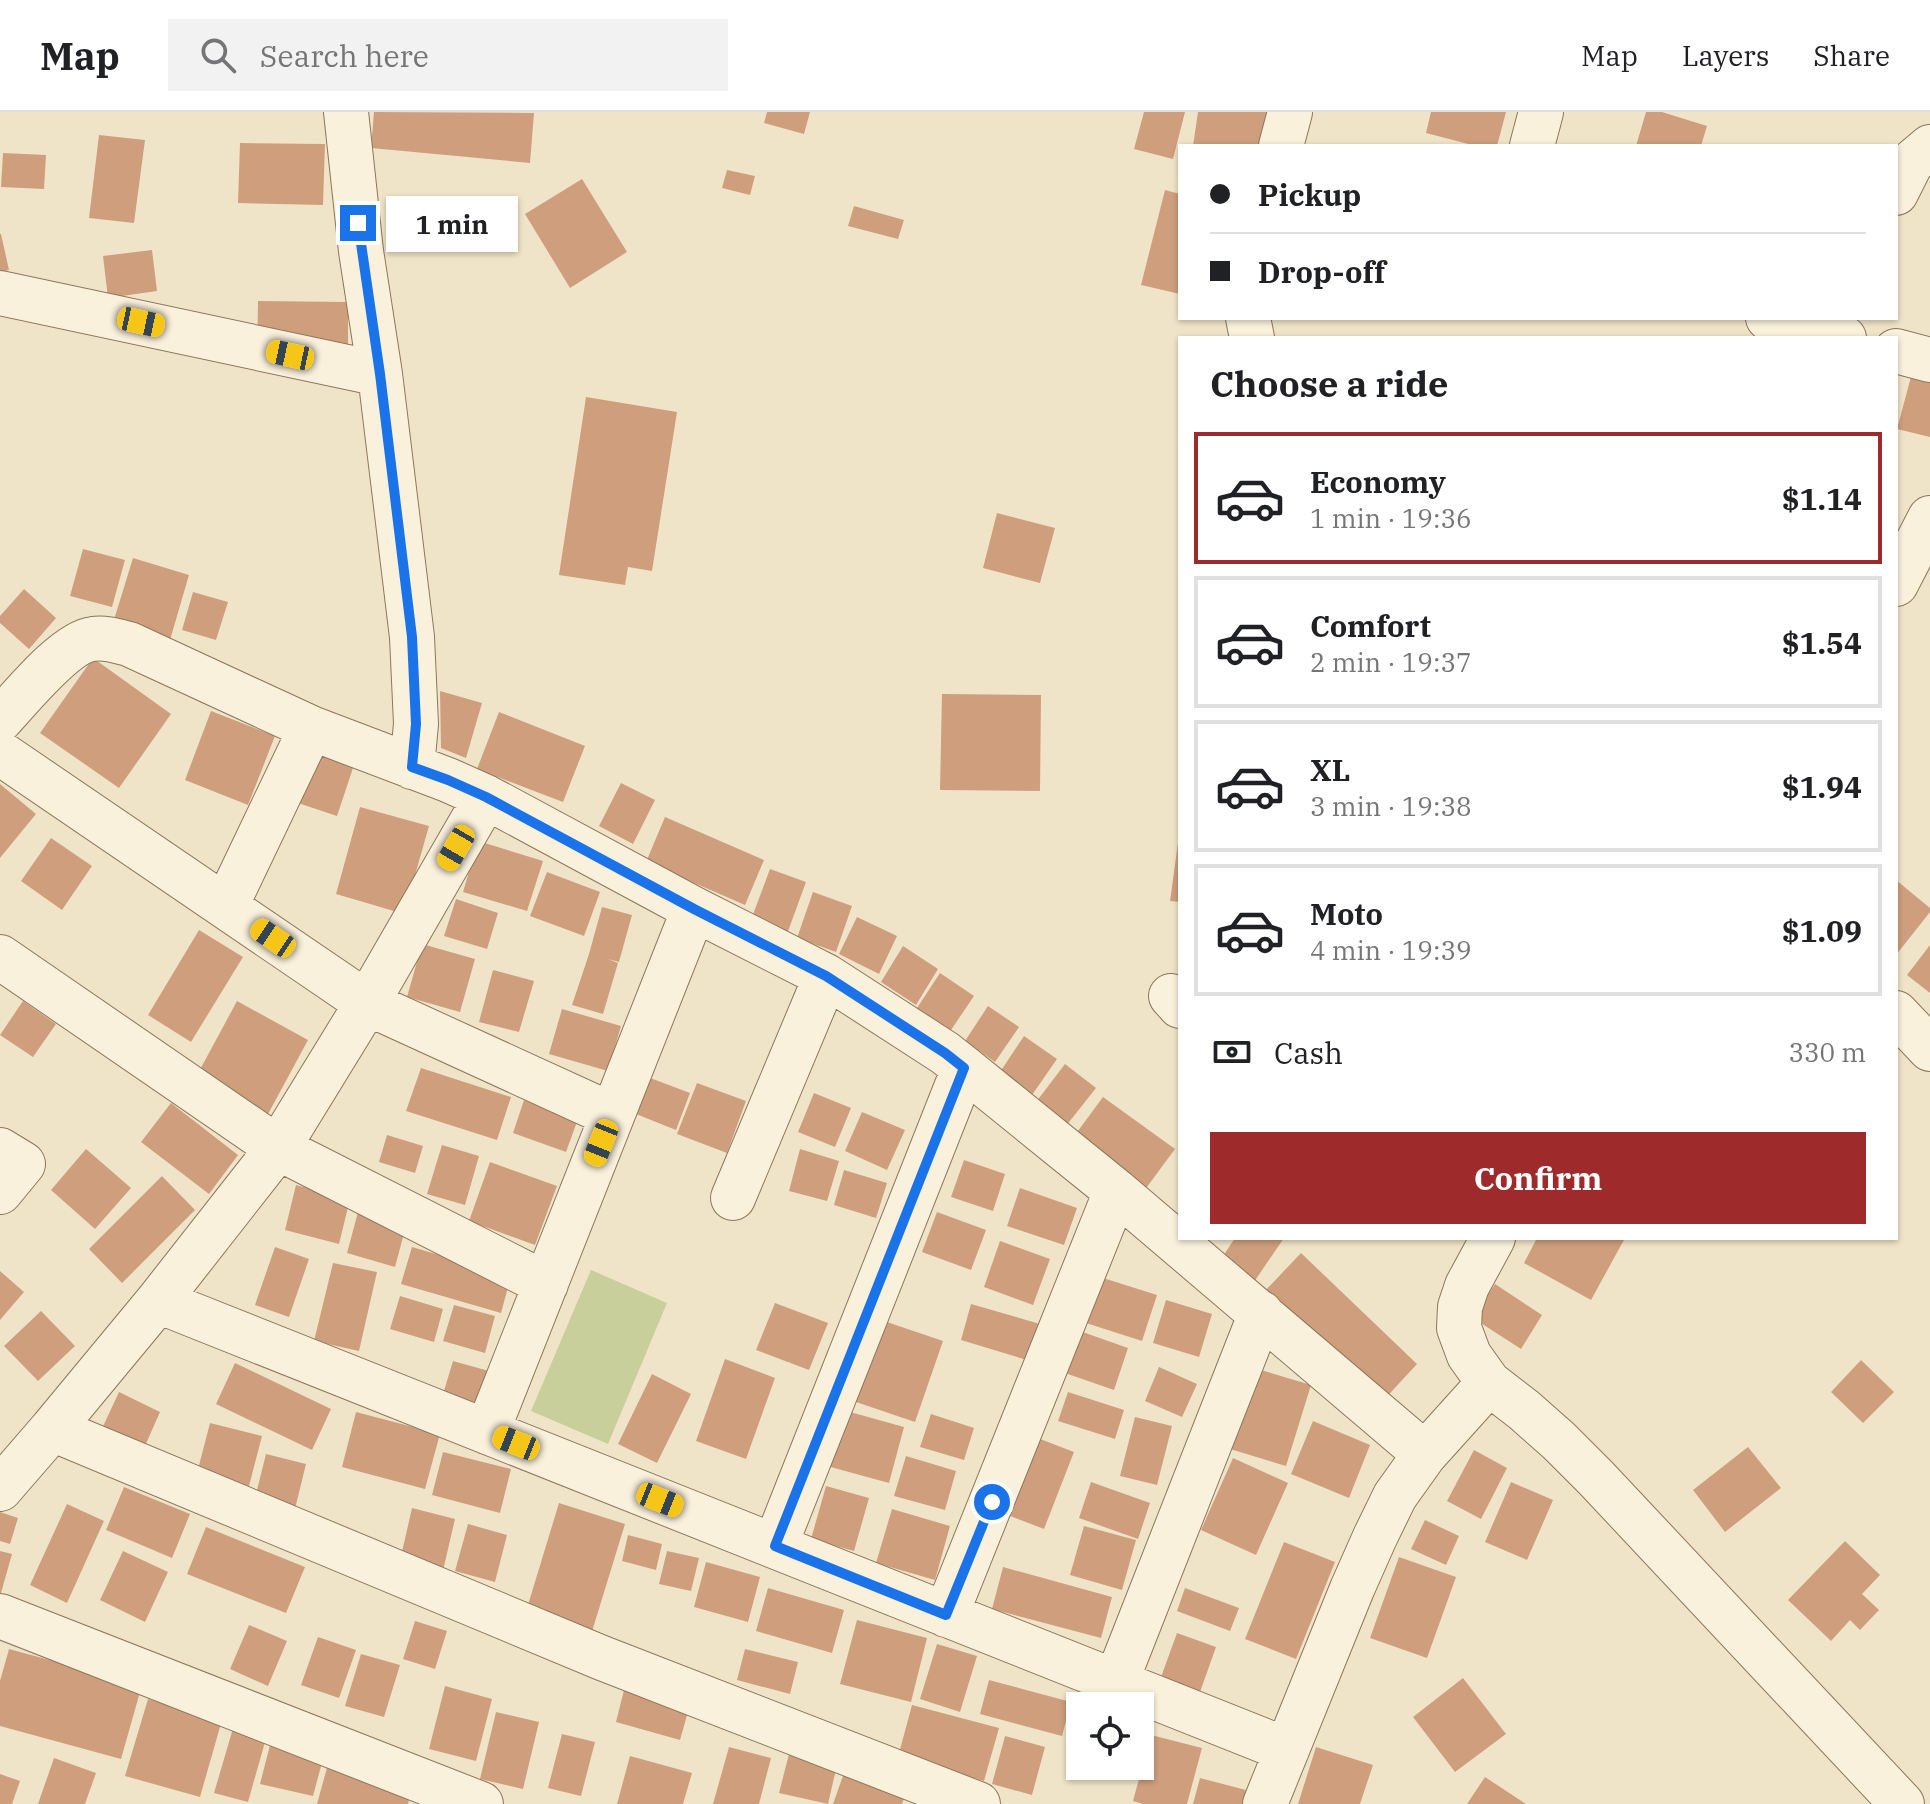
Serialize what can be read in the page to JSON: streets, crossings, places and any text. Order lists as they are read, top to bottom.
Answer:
{
  "page": {
    "header": "Map",
    "search": "Search here",
    "nav": ["Map", "Layers", "Share"],
    "banner": ["Pickup", "Drop-off"],
    "bubble": "1 min",
    "heading": "Choose a ride",
    "list": [
      {
        "name": "Economy",
        "note": "1 min · 19:36",
        "value": "$1.14"
      },
      {
        "name": "Comfort",
        "note": "2 min · 19:37",
        "value": "$1.54"
      },
      {
        "name": "XL",
        "note": "3 min · 19:38",
        "value": "$1.94"
      },
      {
        "name": "Moto",
        "note": "4 min · 19:39",
        "value": "$1.09"
      }
    ],
    "pay": ["Cash", "330 m"],
    "buttons": "Confirm"
  }
}
